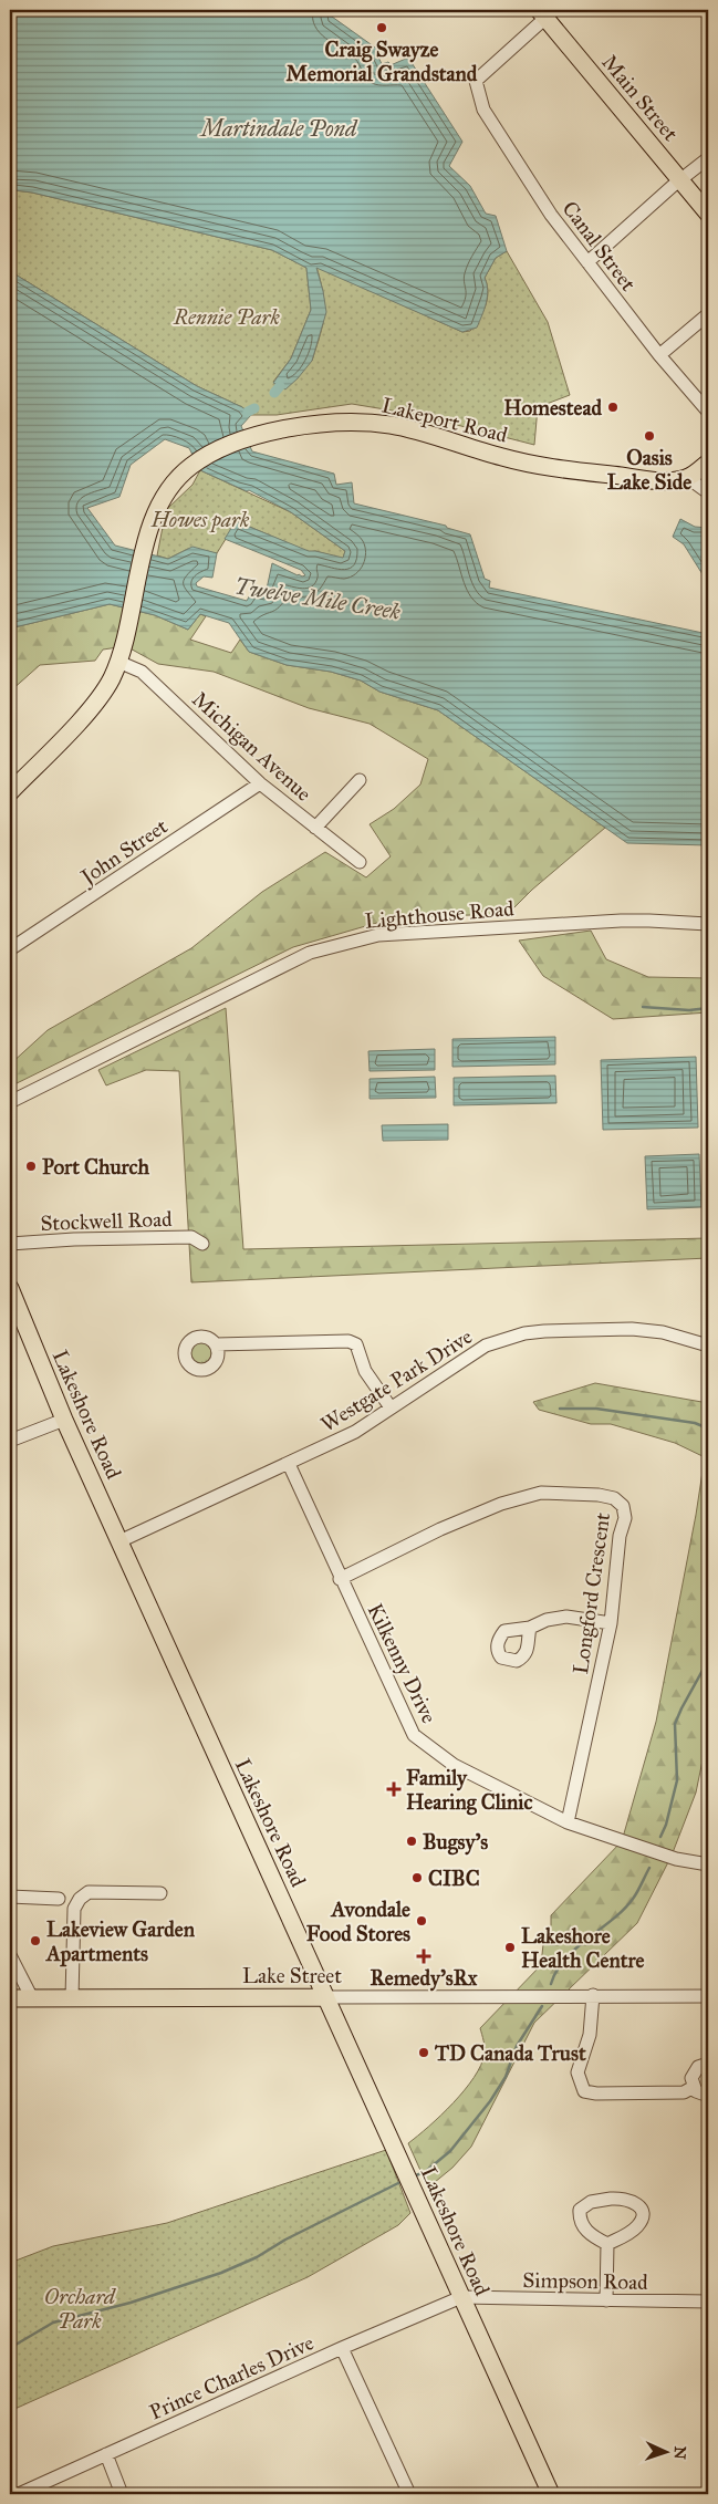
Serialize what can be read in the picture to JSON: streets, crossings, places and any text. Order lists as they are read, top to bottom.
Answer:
{
  "streets": {
    "main road": [
      "Main Street",
      "Lakeport Road",
      "Lakeshore Road",
      "Lake Street"
    ],
    "street": [
      "Canal Street",
      "Michigan Avenue",
      "John Street",
      "Lighthouse Road",
      "Stockwell Road",
      "Westgate Park Drive",
      "Longford Crescent",
      "Kilkenny Drive",
      "Simpson Road",
      "Prince Charles Drive"
    ]
  },
  "crossings": [
    ["Main Street", "Canal Street"],
    ["Lakeport Road", "Michigan Avenue"],
    ["Michigan Avenue", "John Street"],
    ["Westgate Park Drive", "Lakeshore Road"],
    ["Westgate Park Drive", "Kilkenny Drive"],
    ["Lakeshore Road", "Lake Street"],
    ["Lakeshore Road", "Simpson Road"],
    ["Lakeshore Road", "Prince Charles Drive"],
    ["Longford Crescent", "Kilkenny Drive"],
    ["Simpson Road", "Prince Charles Drive"]
  ],
  "water": ["Martindale Pond", "Twelve Mile Creek"],
  "parks": ["Rennie Park", "Howes park", "Orchard Park"],
  "places": {
    "other": [
      "Craig Swayze Memorial Grandstand",
      "Homestead",
      "Oasis Lake Side",
      "Port Church",
      "Bugsy's",
      "CIBC",
      "Avondale Food Stores",
      "Lakeview Garden Apartments",
      "Lakeshore Health Centre",
      "TD Canada Trust"
    ],
    "health": ["Family Hearing Clinic", "Remedy'sRx"]
  },
  "north": "right"
}
